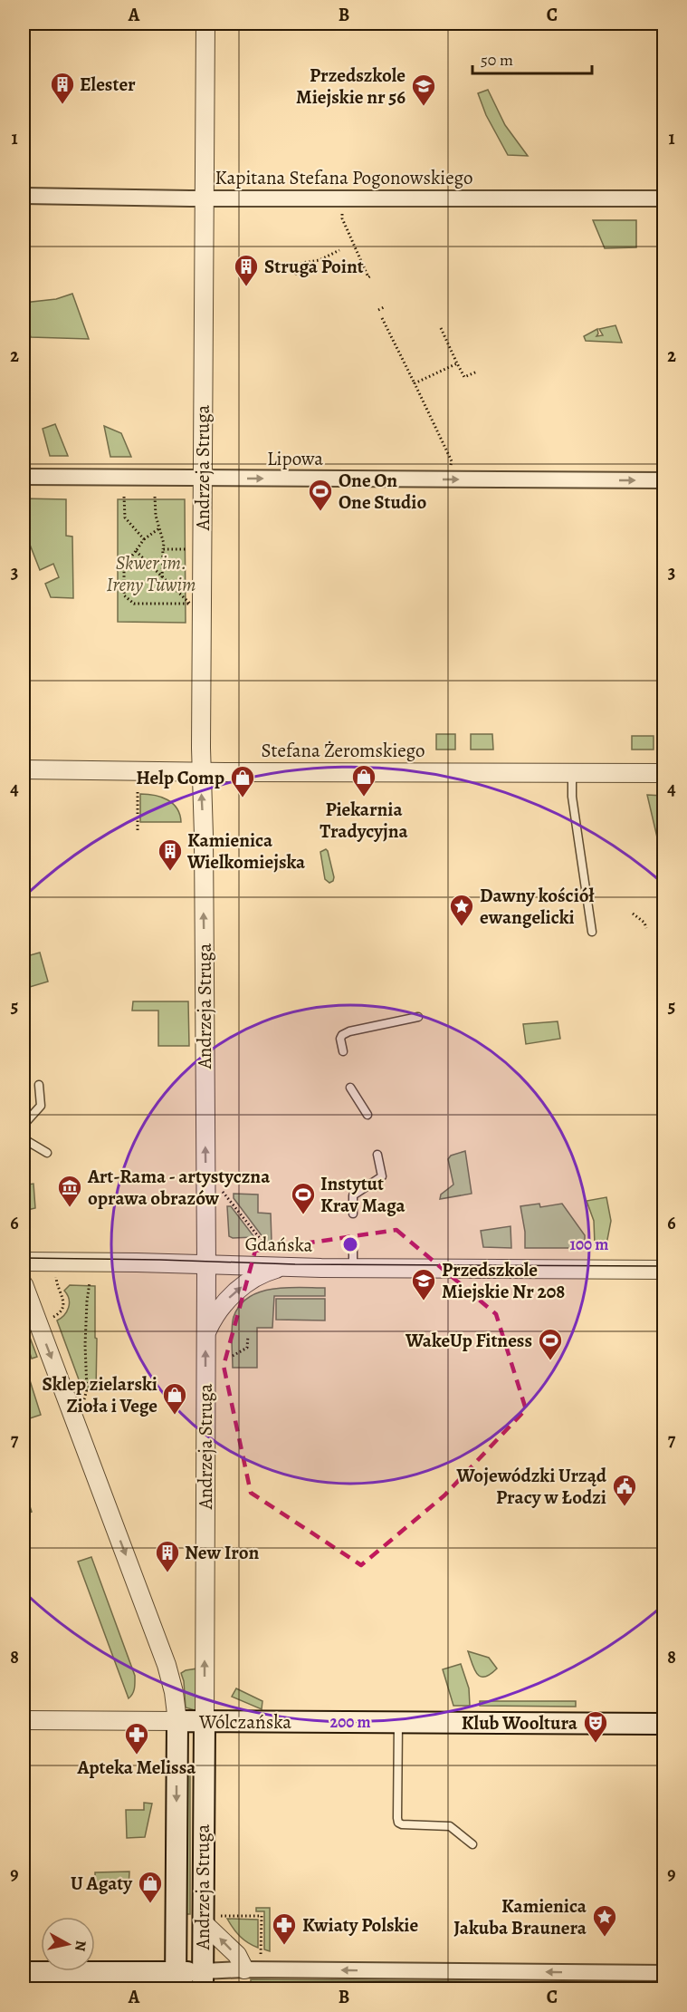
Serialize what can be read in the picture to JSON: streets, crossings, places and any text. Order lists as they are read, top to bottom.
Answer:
{
  "streets": {
    "main road": ["Andrzeja Struga", "Wólczańska"],
    "street": [
      "Kapitana Stefana Pogonowskiego",
      "Lipowa",
      "Stefana Żeromskiego",
      "Gdańska"
    ]
  },
  "crossings": [
    ["Kapitana Stefana Pogonowskiego", "Andrzeja Struga"],
    ["Lipowa", "Andrzeja Struga"],
    ["Andrzeja Struga", "Stefana Żeromskiego"],
    ["Andrzeja Struga", "Gdańska"],
    ["Andrzeja Struga", "Wólczańska"]
  ],
  "one_way": ["Lipowa"],
  "parks": ["Skwer im. Ireny Tuwim"],
  "places": {
    "building": [
      "Elester",
      "Struga Point",
      "Kamienica Wielkomiejska",
      "New Iron"
    ],
    "school or university": ["Przedszkole Miejskie nr 56", "Przedszkole Miejskie Nr 208"],
    "sports": ["One On One Studio", "Instytut Krav Maga", "WakeUp Fitness"],
    "shop": [
      "Piekarnia Tradycyjna",
      "Help Comp",
      "Sklep zielarski Zioła i Vege",
      "U Agaty"
    ],
    "place": ["Dawny kościół ewangelicki", "Kamienica Jakuba Braunera"],
    "museum": ["Art-Rama - artystyczna oprawa obrazów"],
    "public building": ["Wojewódzki Urząd Pracy w Łodzi"],
    "theatre": ["Klub Wooltura"],
    "pharmacy": ["Apteka Melissa", "Kwiaty Polskie"]
  },
  "scale_bar": "50 m",
  "north": "right",
  "grid": {
    "columns": ["A", "B", "C"],
    "rows": [
      "1",
      "2",
      "3",
      "4",
      "5",
      "6",
      "7",
      "8",
      "9"
    ]
  },
  "rings": ["100 m", "200 m"]
}
